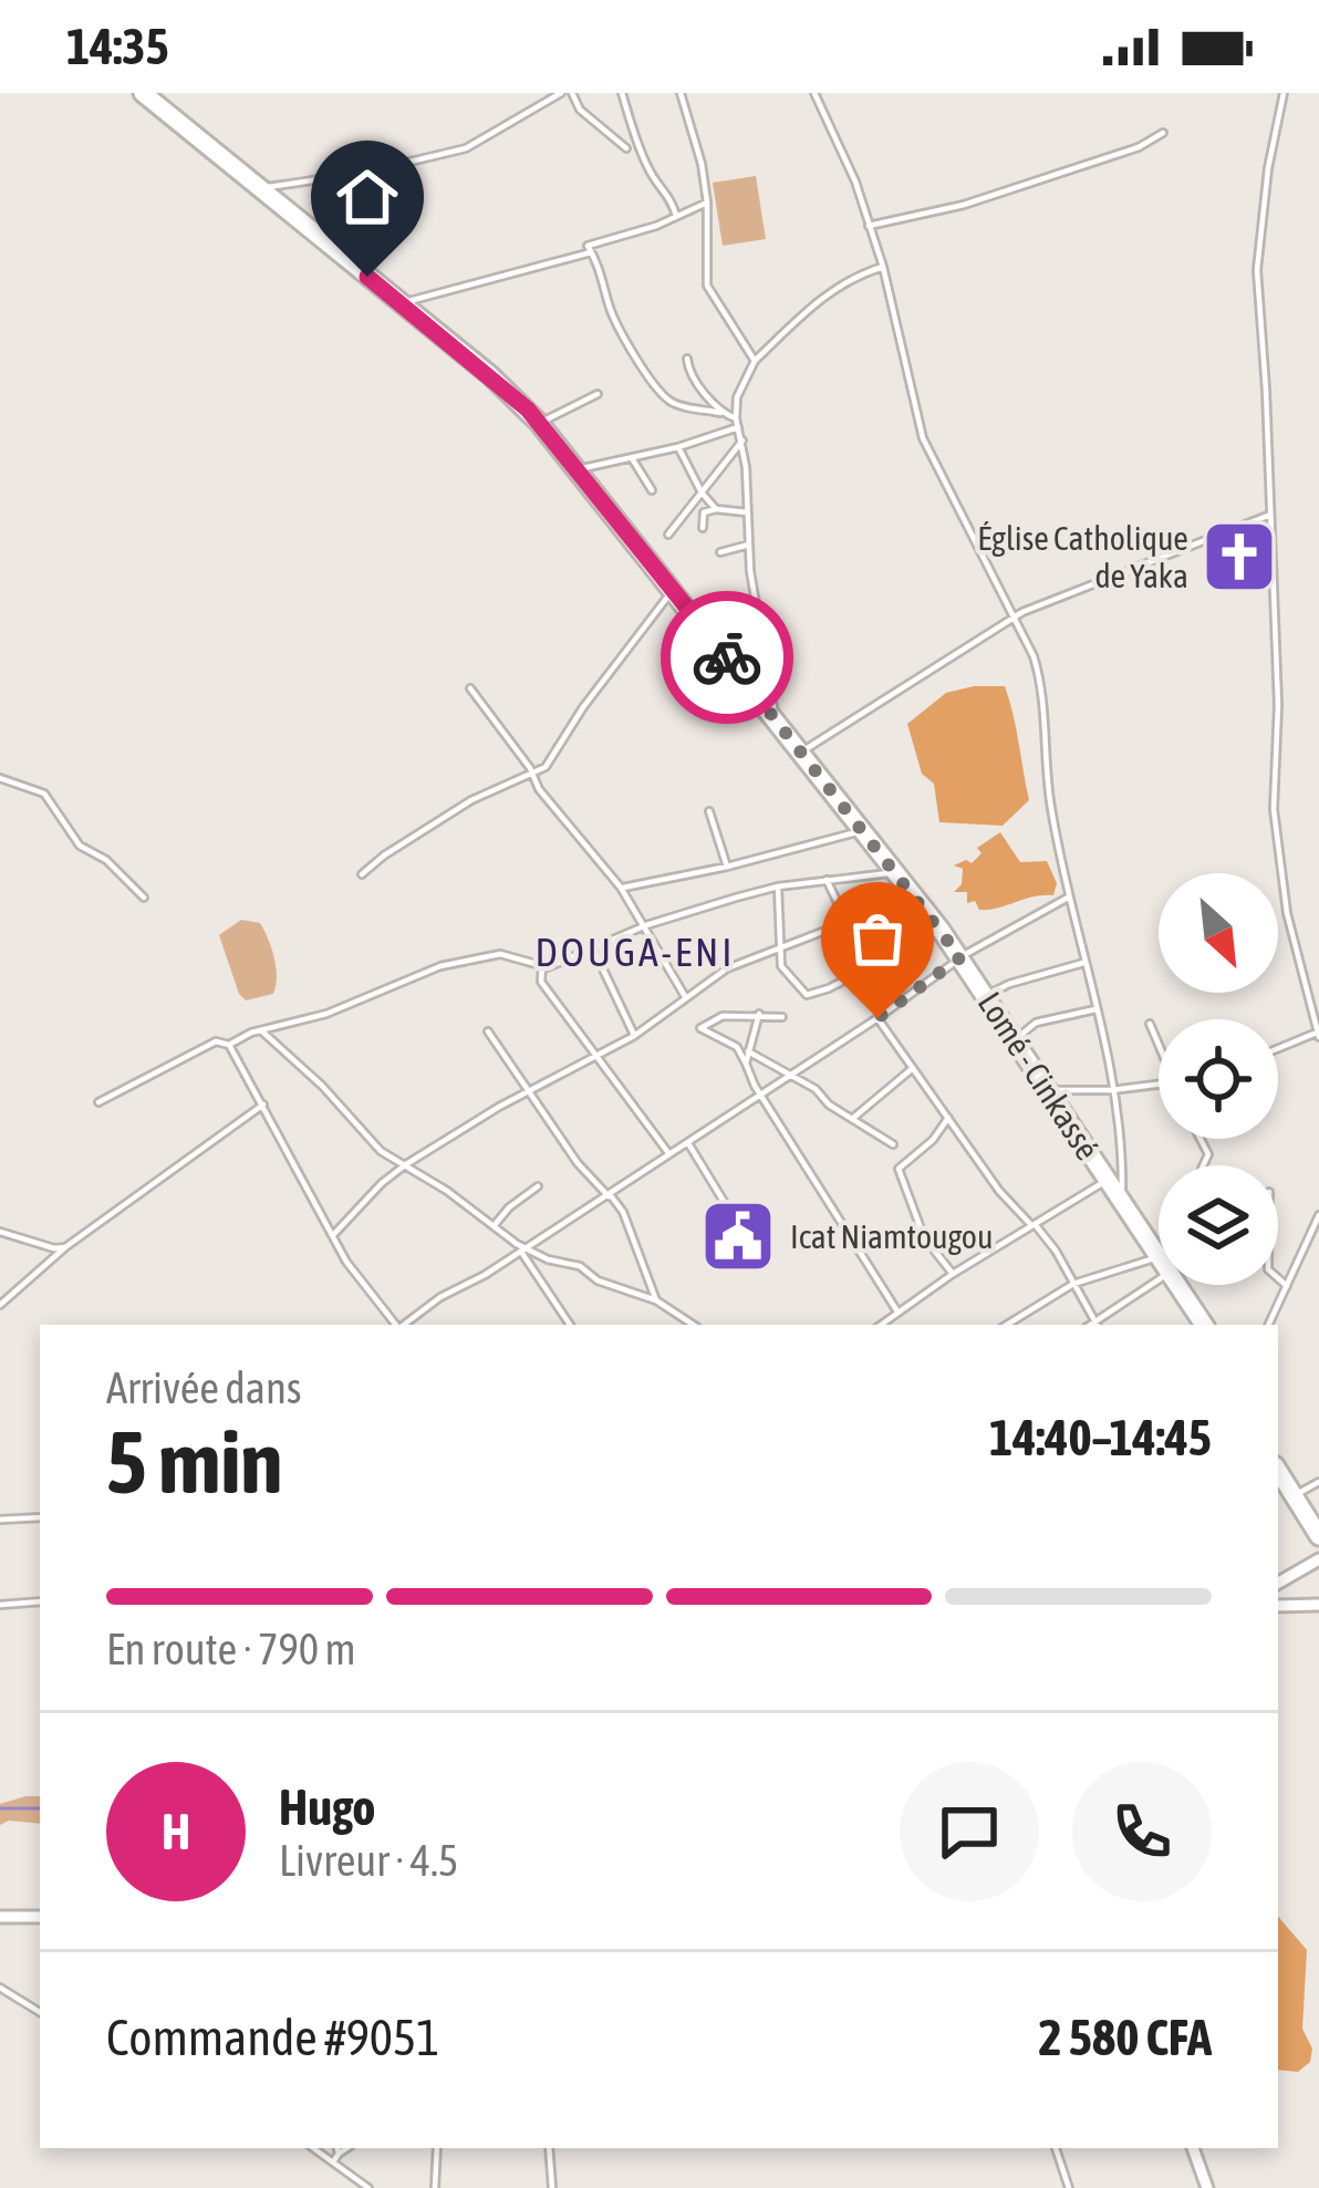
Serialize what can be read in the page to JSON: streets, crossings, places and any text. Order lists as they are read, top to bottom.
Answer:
{
  "streets": {
    "highway": ["Lomé - Cinkassé"]
  },
  "districts": ["DOUGA-ENI"],
  "places": {
    "church": ["Église Catholique de Yaka"],
    "public building": ["Icat Niamtougou"]
  },
  "north": "bottom right",
  "page": {
    "status": "14:35",
    "heading": ["5 min", "Arrivée dans", "14:40–14:45"],
    "panel": [
      "Hugo",
      "Livreur · 4.5",
      "Commande #9051",
      "2 580 CFA"
    ],
    "bar": "En route · 790 m",
    "round": "H"
  }
}
